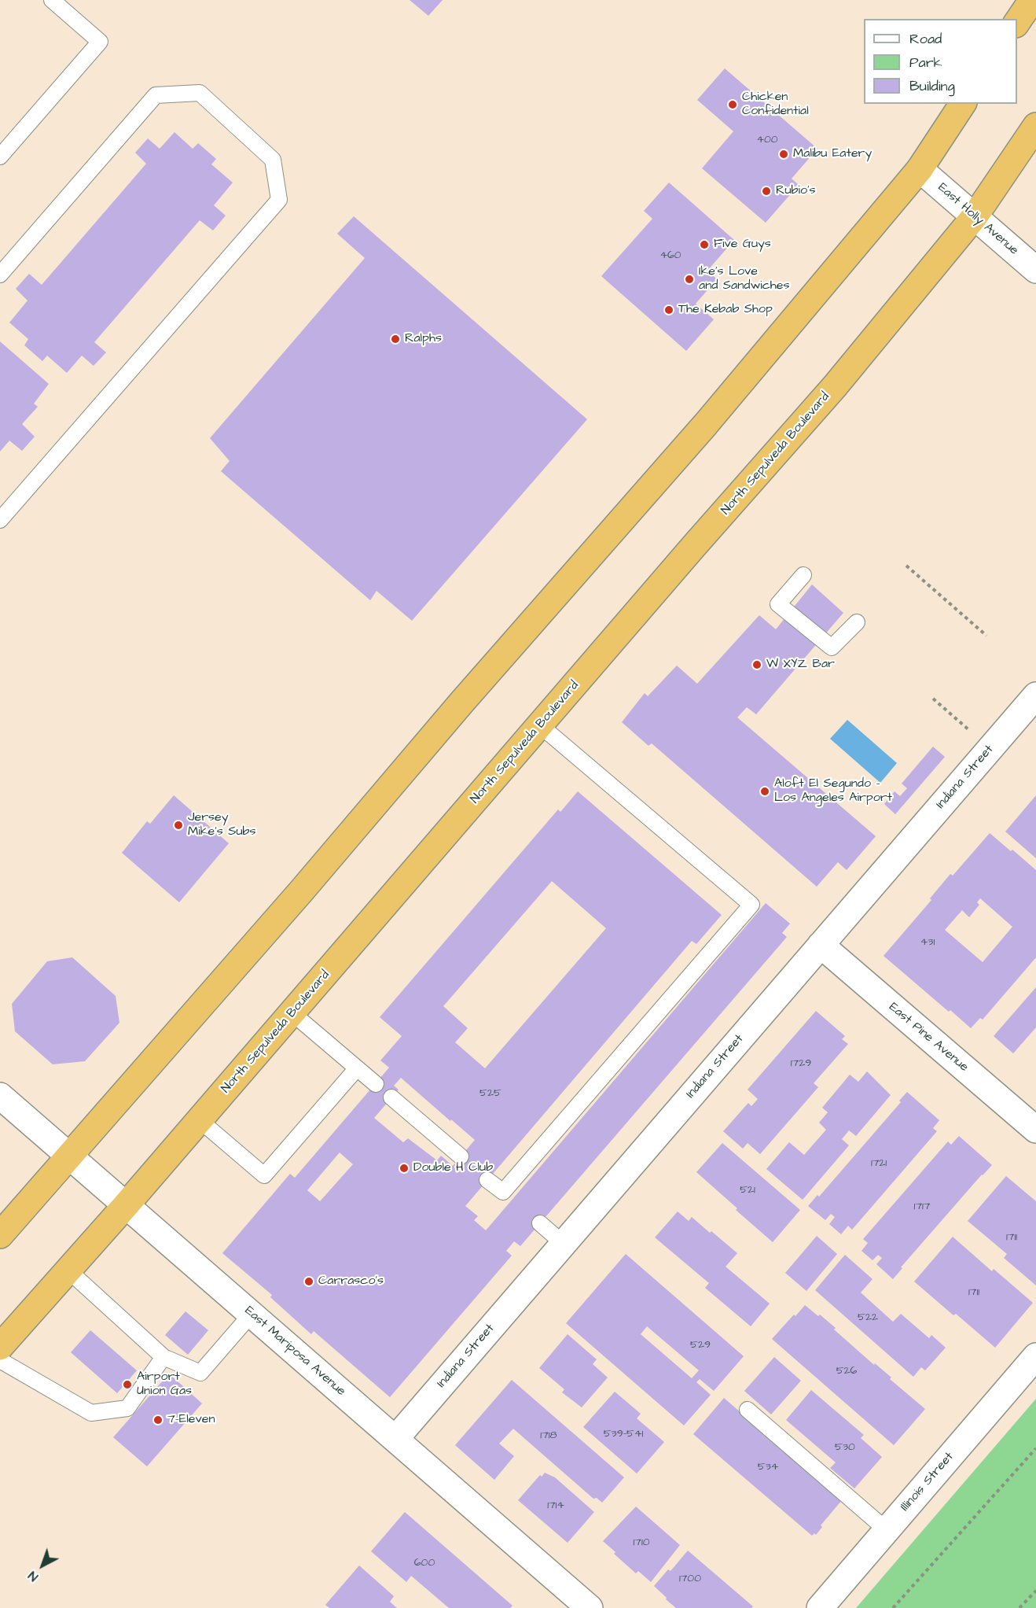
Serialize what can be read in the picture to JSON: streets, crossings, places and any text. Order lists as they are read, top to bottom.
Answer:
{
  "streets": {
    "highway": ["North Sepulveda Boulevard"],
    "street": [
      "East Holly Avenue",
      "Indiana Street",
      "East Pine Avenue",
      "East Mariposa Avenue",
      "Illinois Street"
    ]
  },
  "crossings": [
    ["East Holly Avenue", "North Sepulveda Boulevard"],
    ["North Sepulveda Boulevard", "East Mariposa Avenue"],
    ["Indiana Street", "East Pine Avenue"],
    ["Indiana Street", "East Mariposa Avenue"]
  ],
  "places": [
    "Chicken Confidential",
    "Malibu Eatery",
    "Rubio's",
    "Five Guys",
    "Ike's Love and Sandwiches",
    "The Kebab Shop",
    "Ralphs",
    "W XYZ Bar",
    "Aloft El Segundo - Los Angeles Airport",
    "Jersey Mike's Subs",
    "Double H Club",
    "Carrasco's",
    "Airport Union Gas",
    "7-Eleven"
  ],
  "house_numbers": [
    "400",
    "460",
    "431",
    "1729",
    "525",
    "1721",
    "521",
    "1717",
    "1711",
    "1711",
    "522",
    "529",
    "526",
    "539-541",
    "1718",
    "530",
    "534",
    "1714",
    "1710",
    "600",
    "1700"
  ],
  "legend": ["Road", "Park", "Building"],
  "north": "bottom left"
}
